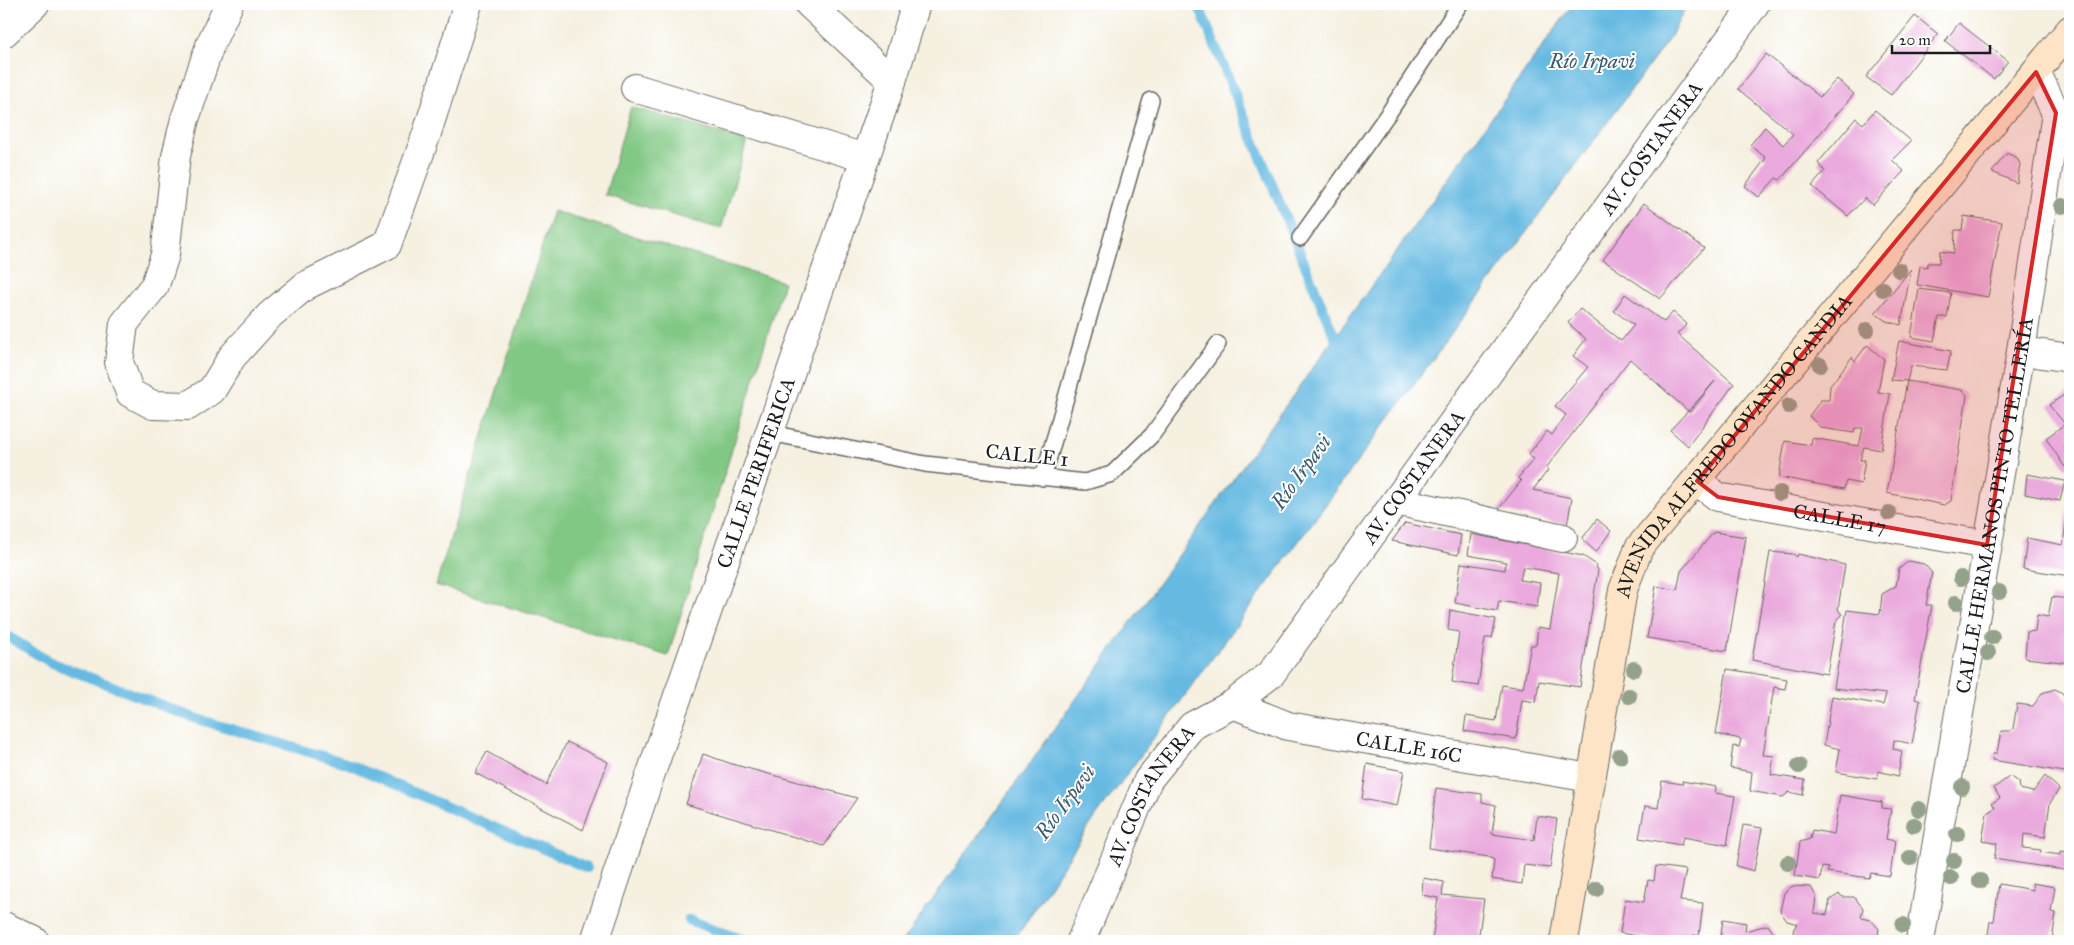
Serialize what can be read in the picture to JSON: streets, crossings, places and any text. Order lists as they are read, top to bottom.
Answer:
{
  "streets": {
    "main road": ["AVENIDA ALFREDO OVANDO CANDIA"],
    "street": [
      "AV. COSTANERA",
      "CALLE PERIFERICA",
      "CALLE HERMANOS PINTO TELLERÍA",
      "CALLE 17",
      "CALLE 16C"
    ],
    "lane": ["CALLE 1"]
  },
  "crossings": [
    ["AV. COSTANERA", "CALLE 16C"],
    ["AVENIDA ALFREDO OVANDO CANDIA", "CALLE HERMANOS PINTO TELLERÍA"],
    ["AVENIDA ALFREDO OVANDO CANDIA", "CALLE 17"],
    ["AVENIDA ALFREDO OVANDO CANDIA", "CALLE 16C"],
    ["CALLE 1", "CALLE PERIFERICA"],
    ["CALLE HERMANOS PINTO TELLERÍA", "CALLE 17"]
  ],
  "water": ["Río Irpavi"],
  "scale_bar": "20 m"
}
